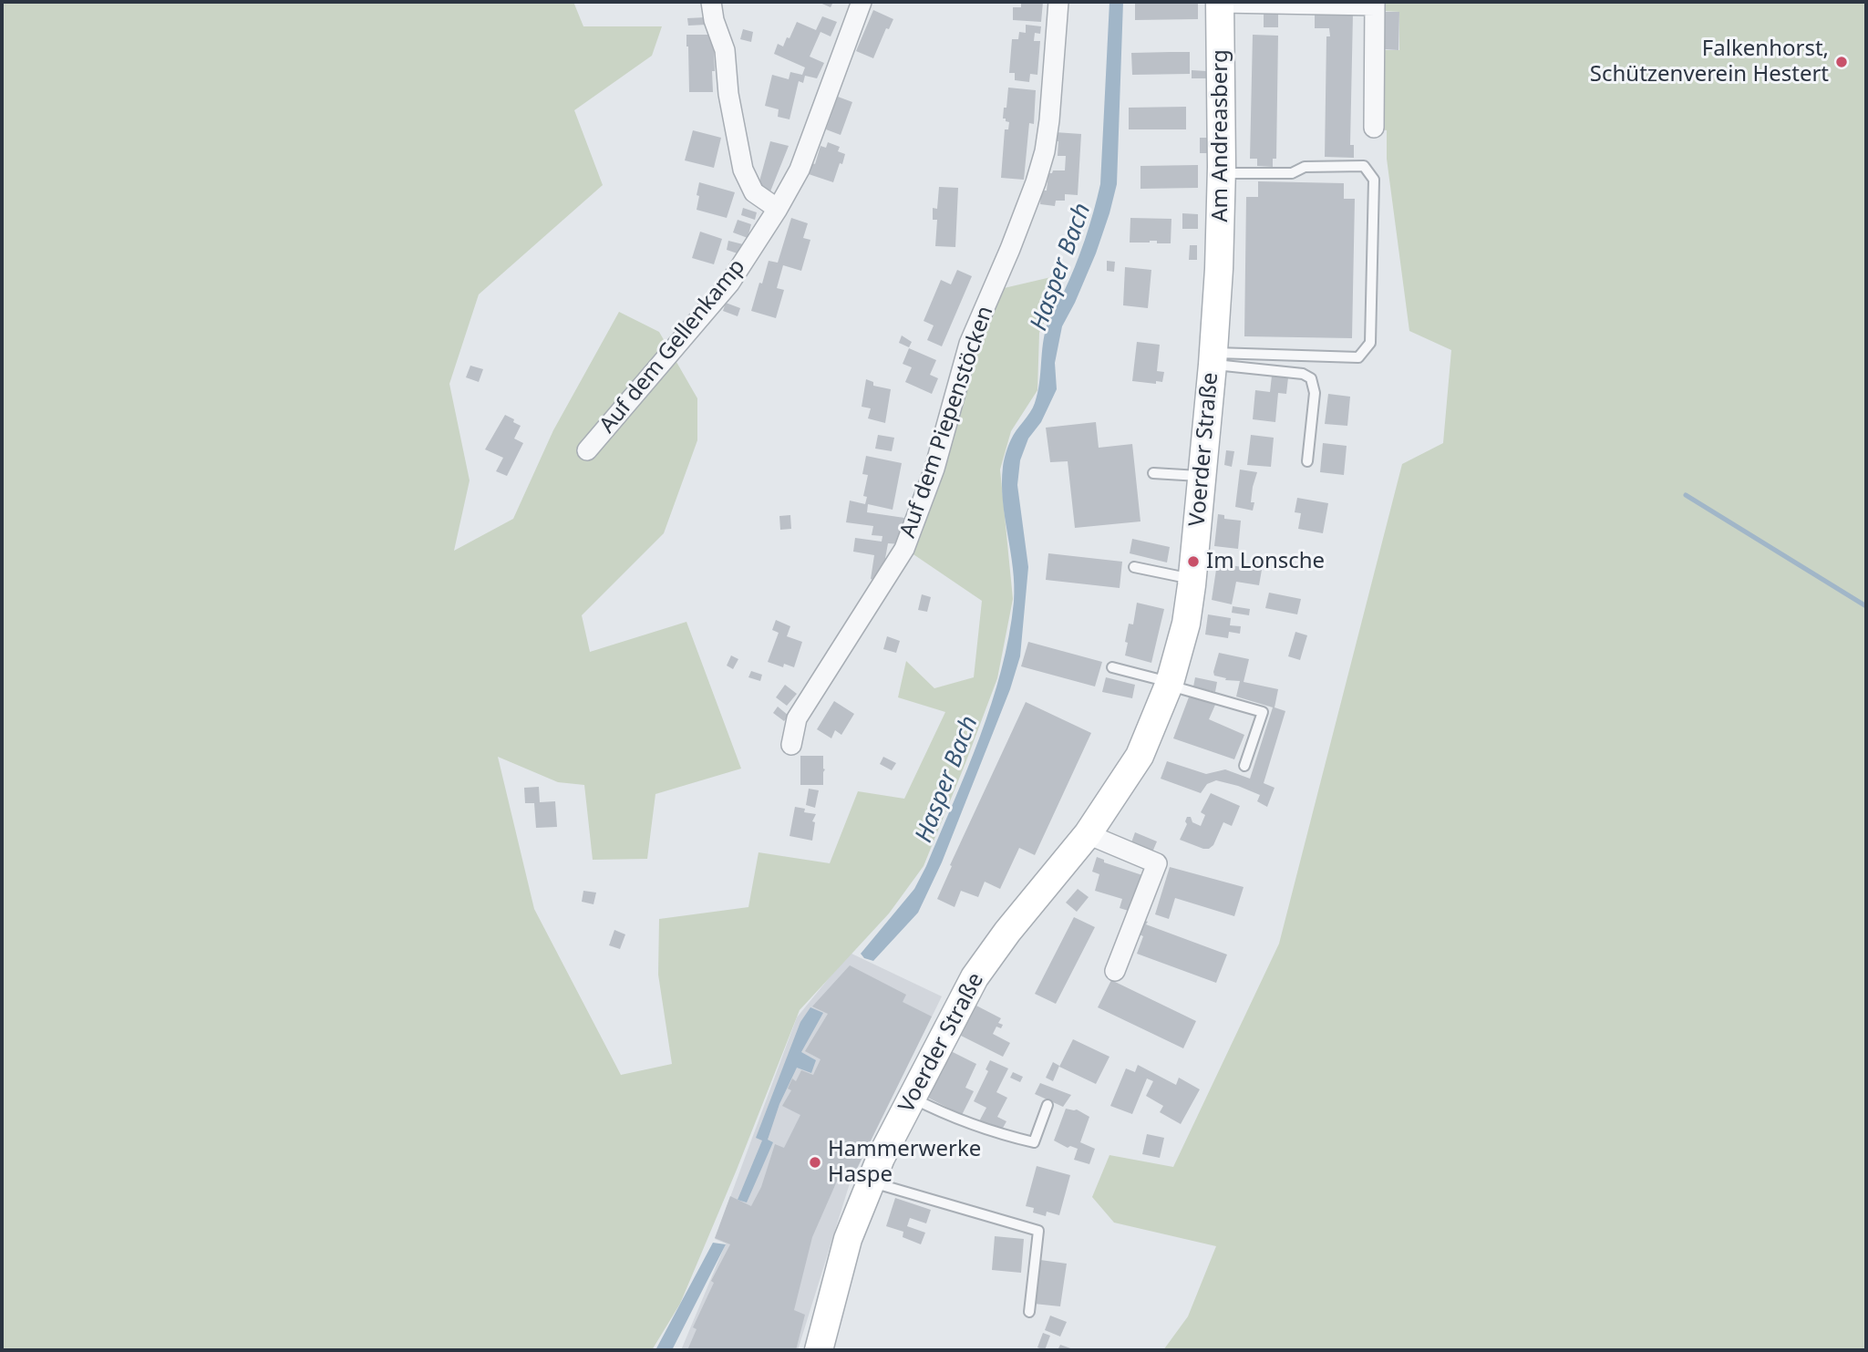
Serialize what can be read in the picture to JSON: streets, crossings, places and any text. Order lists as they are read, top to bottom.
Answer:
{
  "streets": {
    "main road": ["Am Andreasberg", "Voerder Straße"],
    "street": ["Auf dem Gellenkamp", "Auf dem Piepenstöcken"]
  },
  "crossings": [
    ["Am Andreasberg", "Voerder Straße"]
  ],
  "water": ["Hasper Bach"],
  "places": ["Falkenhorst, Schützenverein Hestert", "Im Lonsche", "Hammerwerke Haspe"]
}
